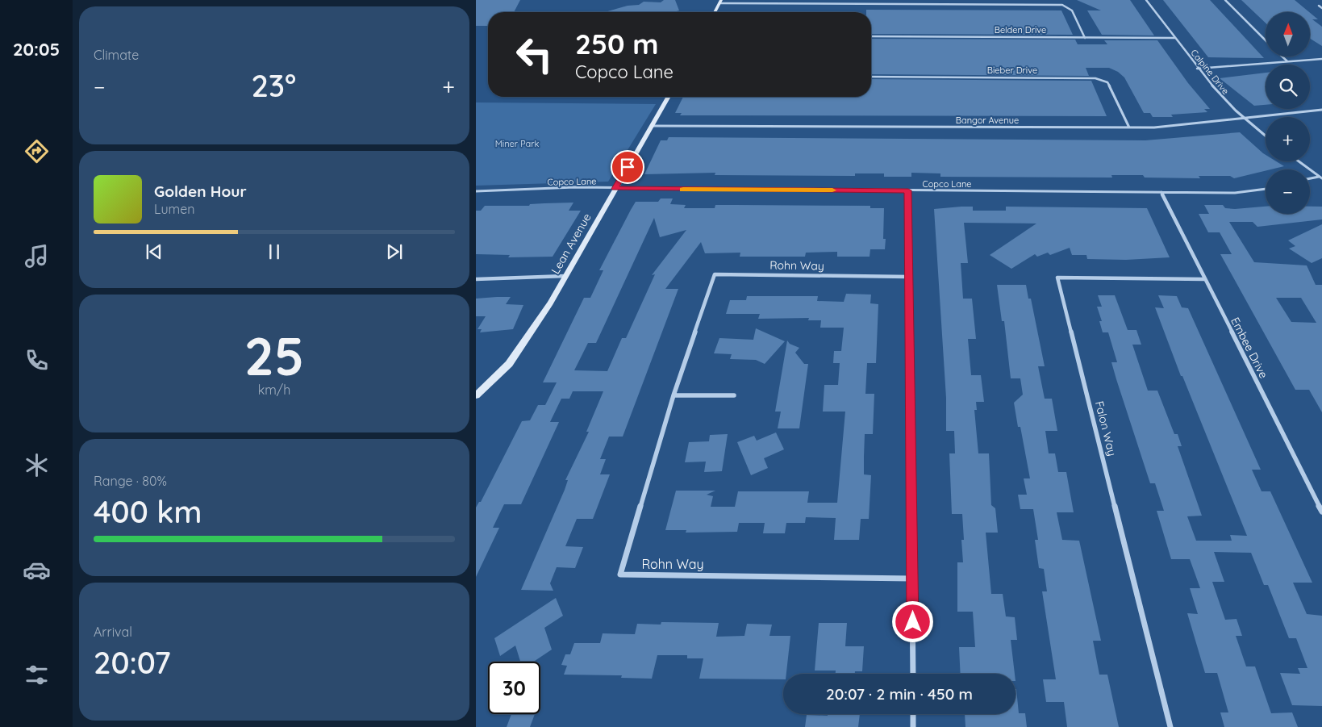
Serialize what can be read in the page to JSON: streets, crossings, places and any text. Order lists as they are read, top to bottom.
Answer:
{
  "streets": {
    "street": [
      "Belden Drive",
      "Bieber Drive",
      "Calpine Drive",
      "Bangor Avenue",
      "Copco Lane",
      "Lean Avenue",
      "Rohn Way",
      "Embee Drive",
      "Falon Way"
    ]
  },
  "crossings": [
    ["Belden Drive", "Calpine Drive"],
    ["Bieber Drive", "Bangor Avenue"],
    ["Calpine Drive", "Bangor Avenue"],
    ["Bangor Avenue", "Lean Avenue"],
    ["Copco Lane", "Lean Avenue"],
    ["Copco Lane", "Embee Drive"],
    ["Embee Drive", "Falon Way"]
  ],
  "parks": ["Miner Park"],
  "north": "top",
  "page": {
    "tabs": "20:05",
    "tile": [
      "Climate",
      ["25", "km/h"],
      ["Range · 80%", "400 km"],
      ["Arrival", "20:07"]
    ],
    "map_buttons": ["+", "−"],
    "turn": ["250 m", "Copco Lane"],
    "heat": ["−", "23°", "+"],
    "song": ["Golden Hour", "Lumen"],
    "limit": "30",
    "trip": "20:07 · 2 min · 450 m"
  }
}
